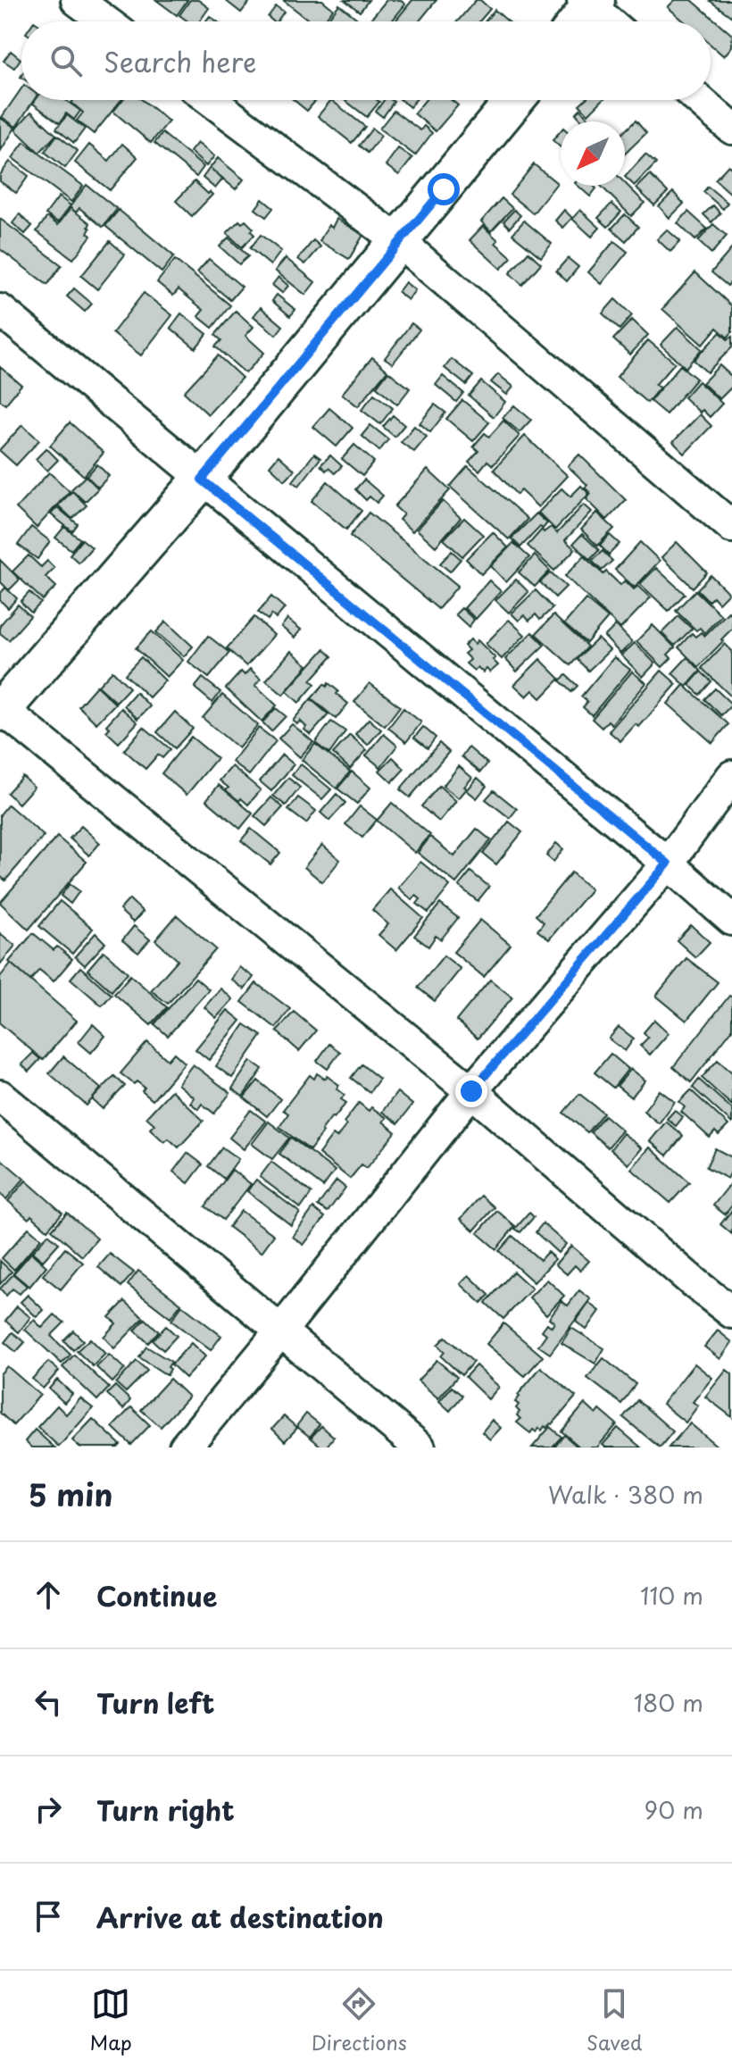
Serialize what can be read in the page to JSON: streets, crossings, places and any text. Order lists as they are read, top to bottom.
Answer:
{
  "north": "bottom left",
  "page": {
    "search": "Search here",
    "heading": ["5 min", "Walk · 380 m"],
    "list": [
      ["Continue", "110 m"],
      ["Turn left", "180 m"],
      ["Turn right", "90 m"],
      "Arrive at destination"
    ],
    "nav": ["Map", "Directions", "Saved"]
  }
}
